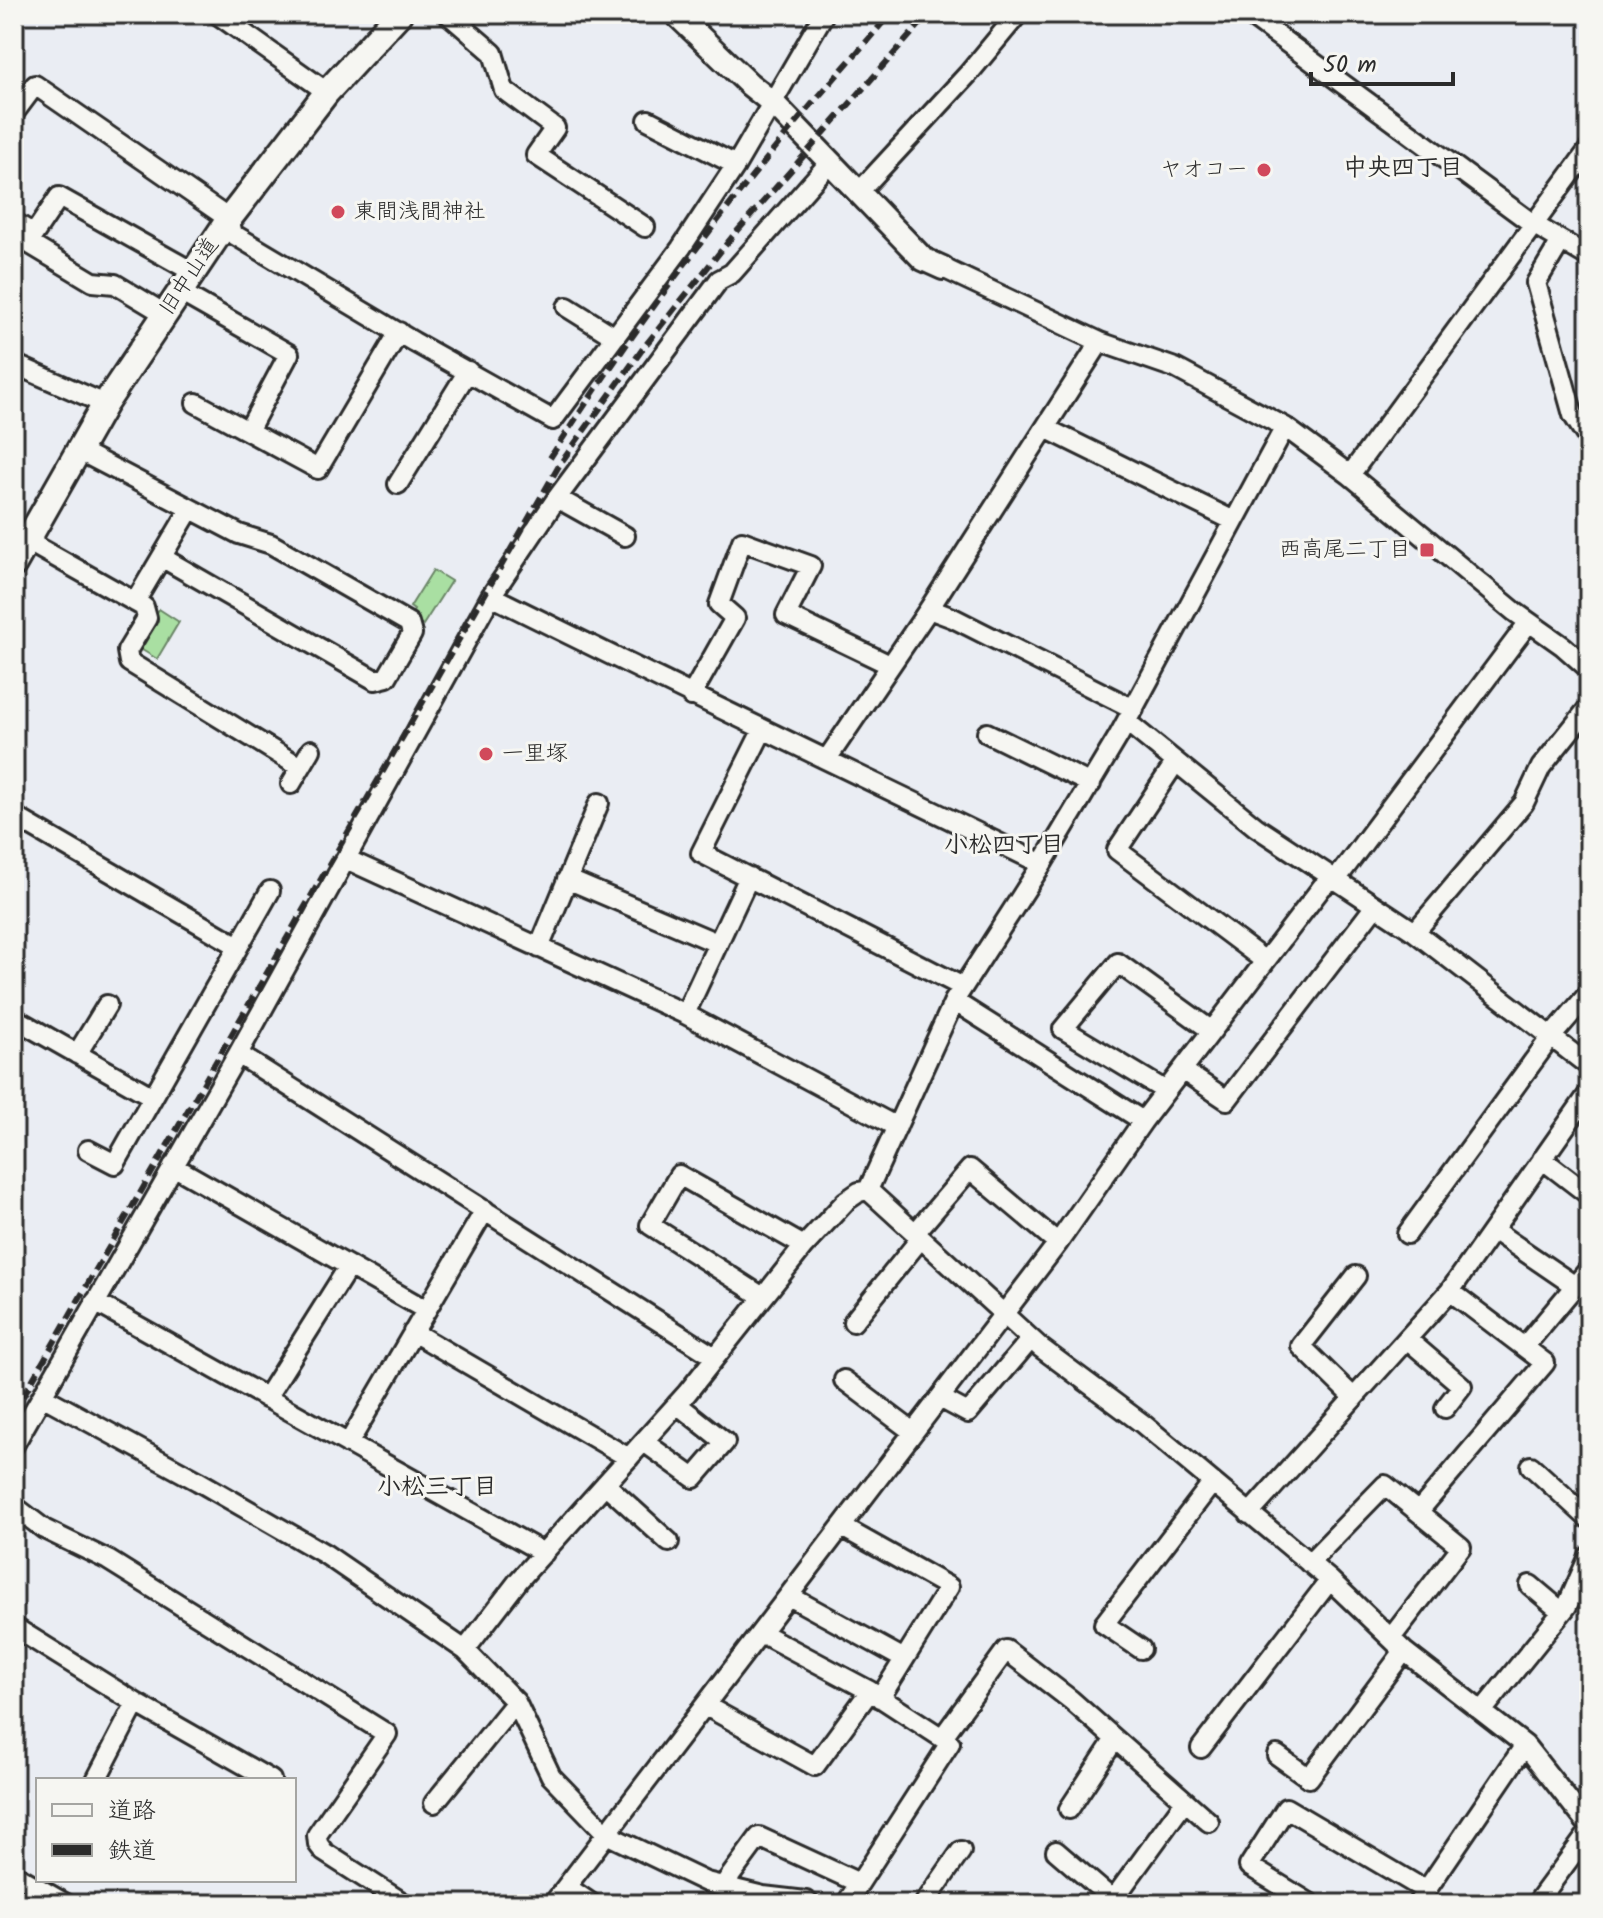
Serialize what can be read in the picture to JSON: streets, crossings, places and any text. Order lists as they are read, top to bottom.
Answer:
{
  "streets": {
    "main road": ["旧中山道"]
  },
  "districts": ["中央四丁目", "小松四丁目", "小松三丁目"],
  "places": {
    "other": ["ヤオコー", "東間浅間神社", "一里塚"],
    "transit": ["西高尾二丁目"]
  },
  "legend": ["道路", "鉄道"],
  "scale_bar": "50 m"
}
